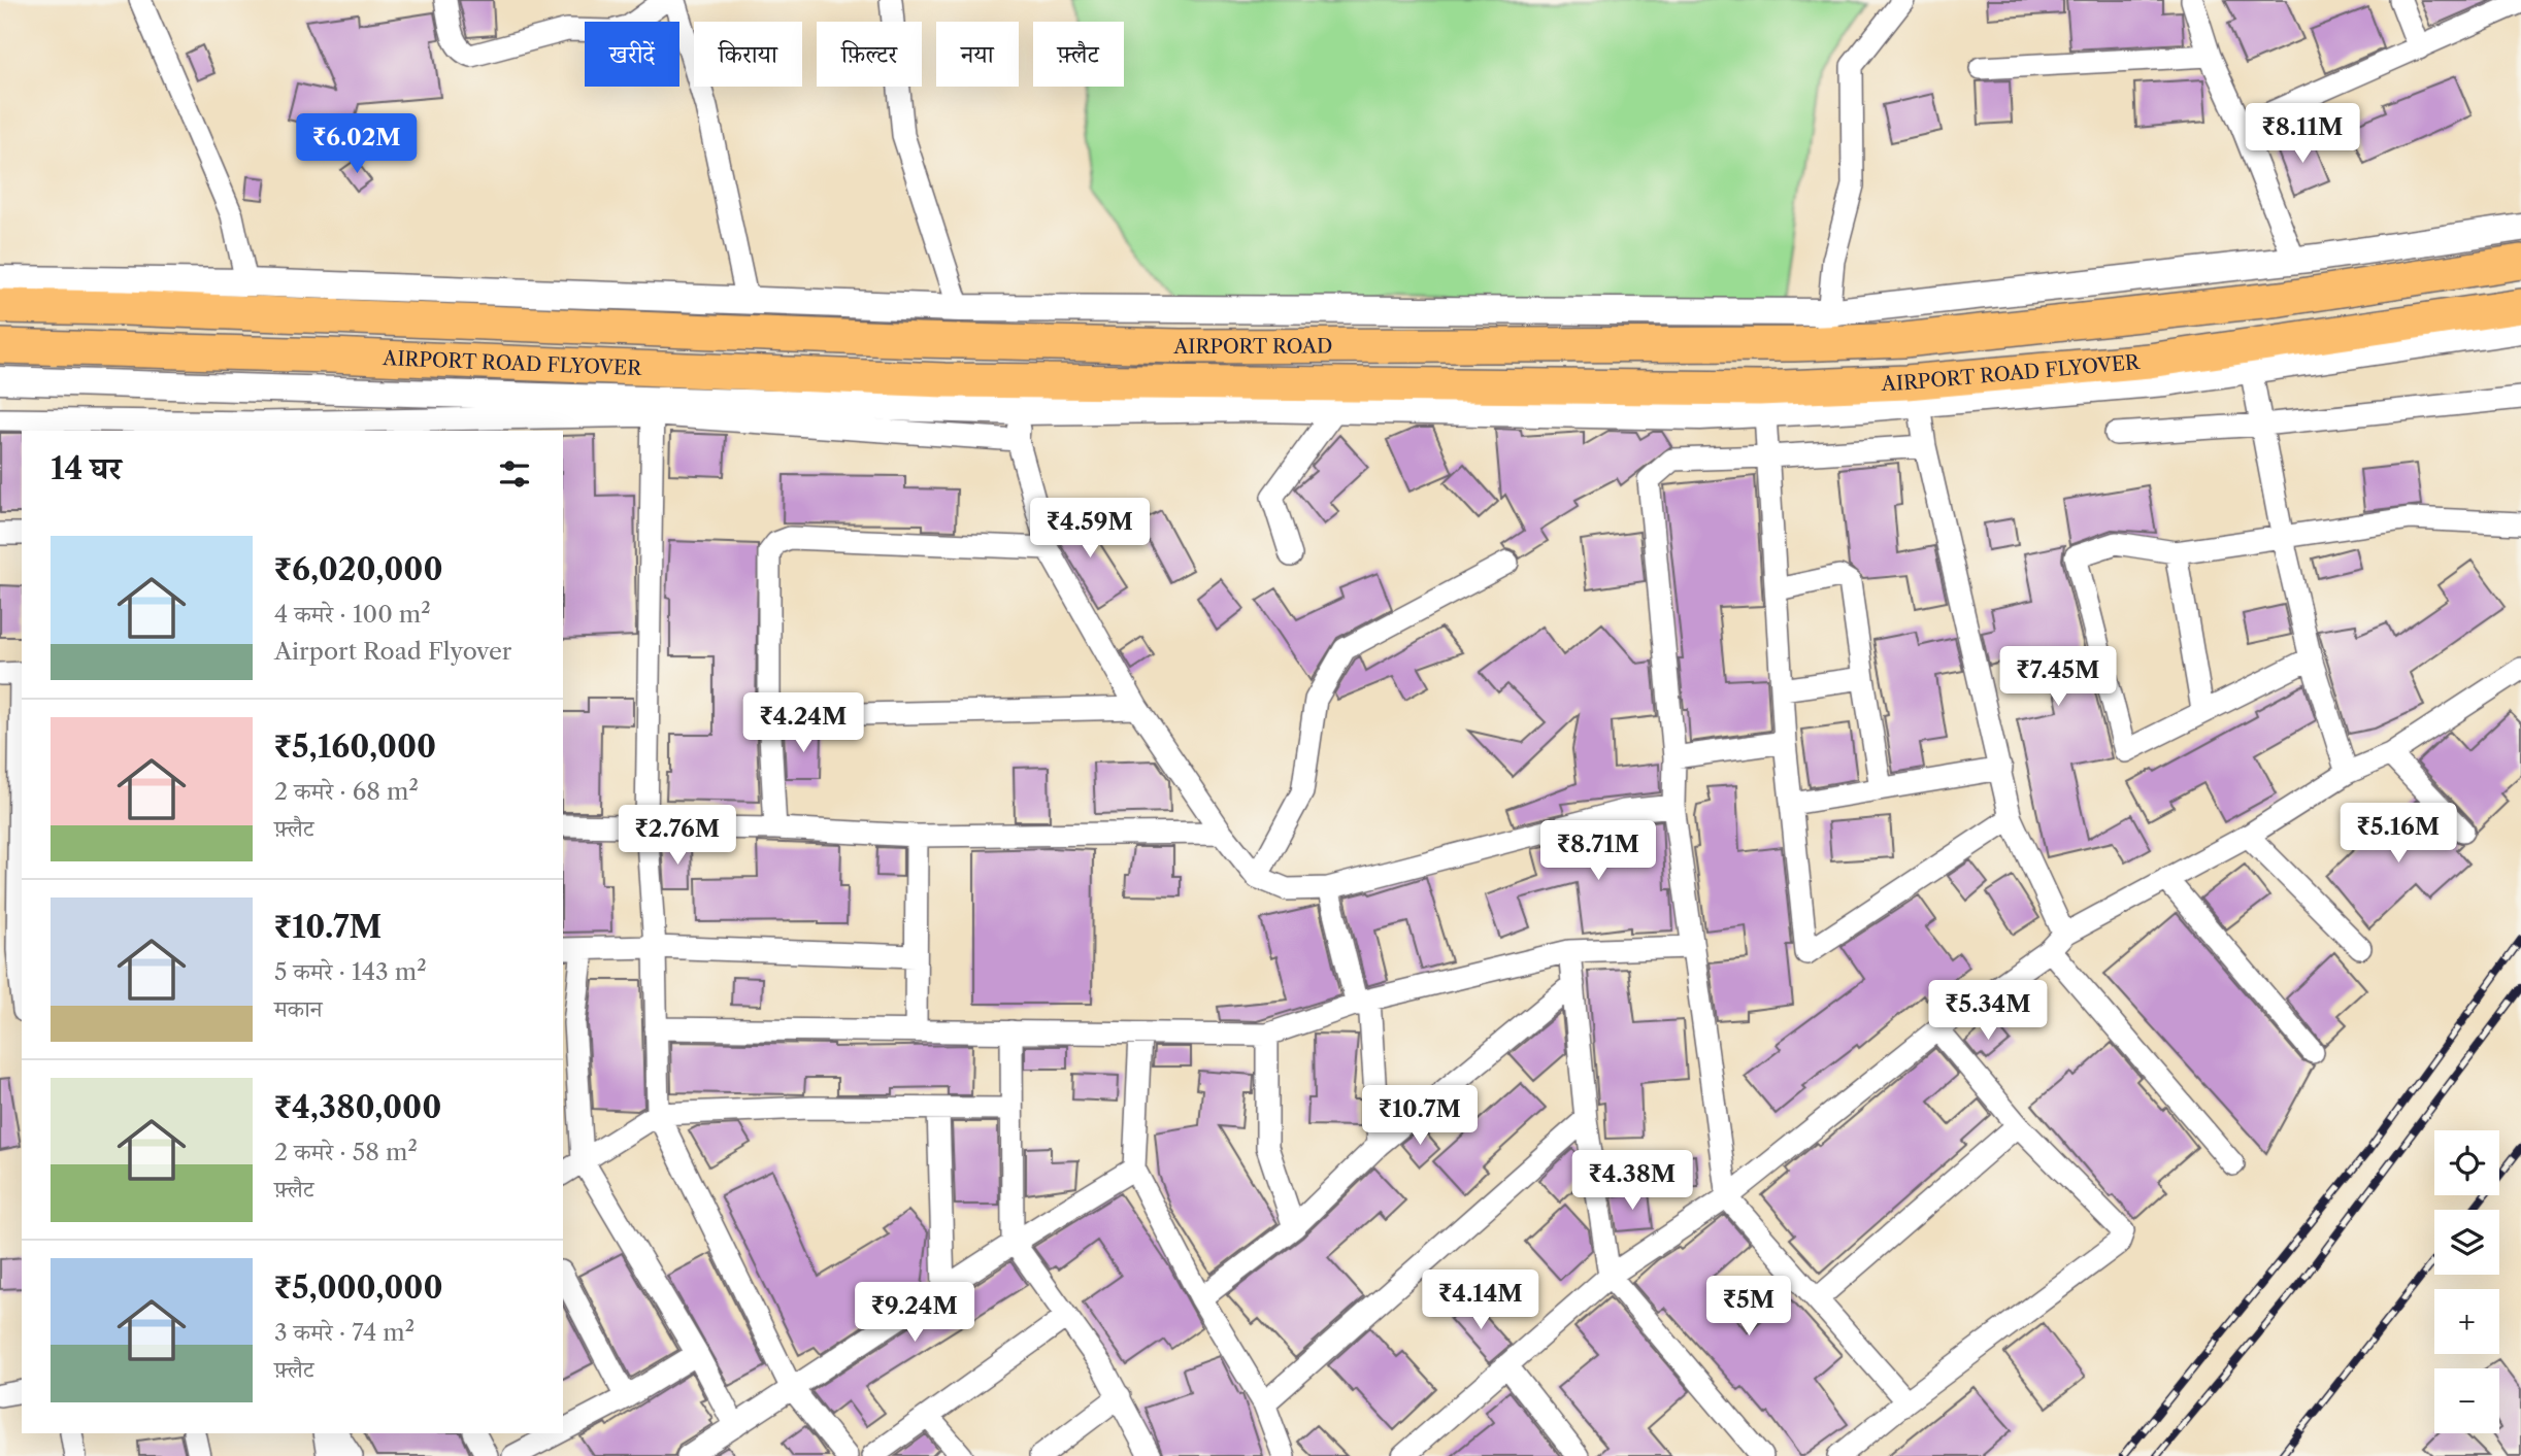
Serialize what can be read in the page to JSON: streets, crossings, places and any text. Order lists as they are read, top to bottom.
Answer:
{
  "streets": {
    "main road": ["AIRPORT ROAD", "AIRPORT ROAD FLYOVER"]
  },
  "crossings": [
    ["AIRPORT ROAD", "AIRPORT ROAD FLYOVER"]
  ],
  "page": {
    "chip": [
      "खरीदें",
      "किराया",
      "फ़िल्टर",
      "नया",
      "फ़्लैट"
    ],
    "price": [
      "₹8.11M",
      "₹6.02M",
      "₹4.59M",
      "₹7.45M",
      "₹4.24M",
      "₹5.16M",
      "₹2.76M",
      "₹8.71M",
      "₹5.34M",
      "₹10.7M",
      "₹4.38M",
      "₹4.14M",
      "₹5M",
      "₹9.24M"
    ],
    "heading": "14 घर",
    "list": [
      {
        "name": "₹6,020,000",
        "note": "4 कमरे · 100 m² · Airport Road Flyover"
      },
      {
        "name": "₹5,160,000",
        "note": "2 कमरे · 68 m² · फ़्लैट"
      },
      {
        "name": "₹10.7M",
        "note": "5 कमरे · 143 m² · मकान"
      },
      {
        "name": "₹4,380,000",
        "note": "2 कमरे · 58 m² · फ़्लैट"
      },
      {
        "name": "₹5,000,000",
        "note": "3 कमरे · 74 m² · फ़्लैट"
      }
    ],
    "map_buttons": ["+", "−"]
  }
}
